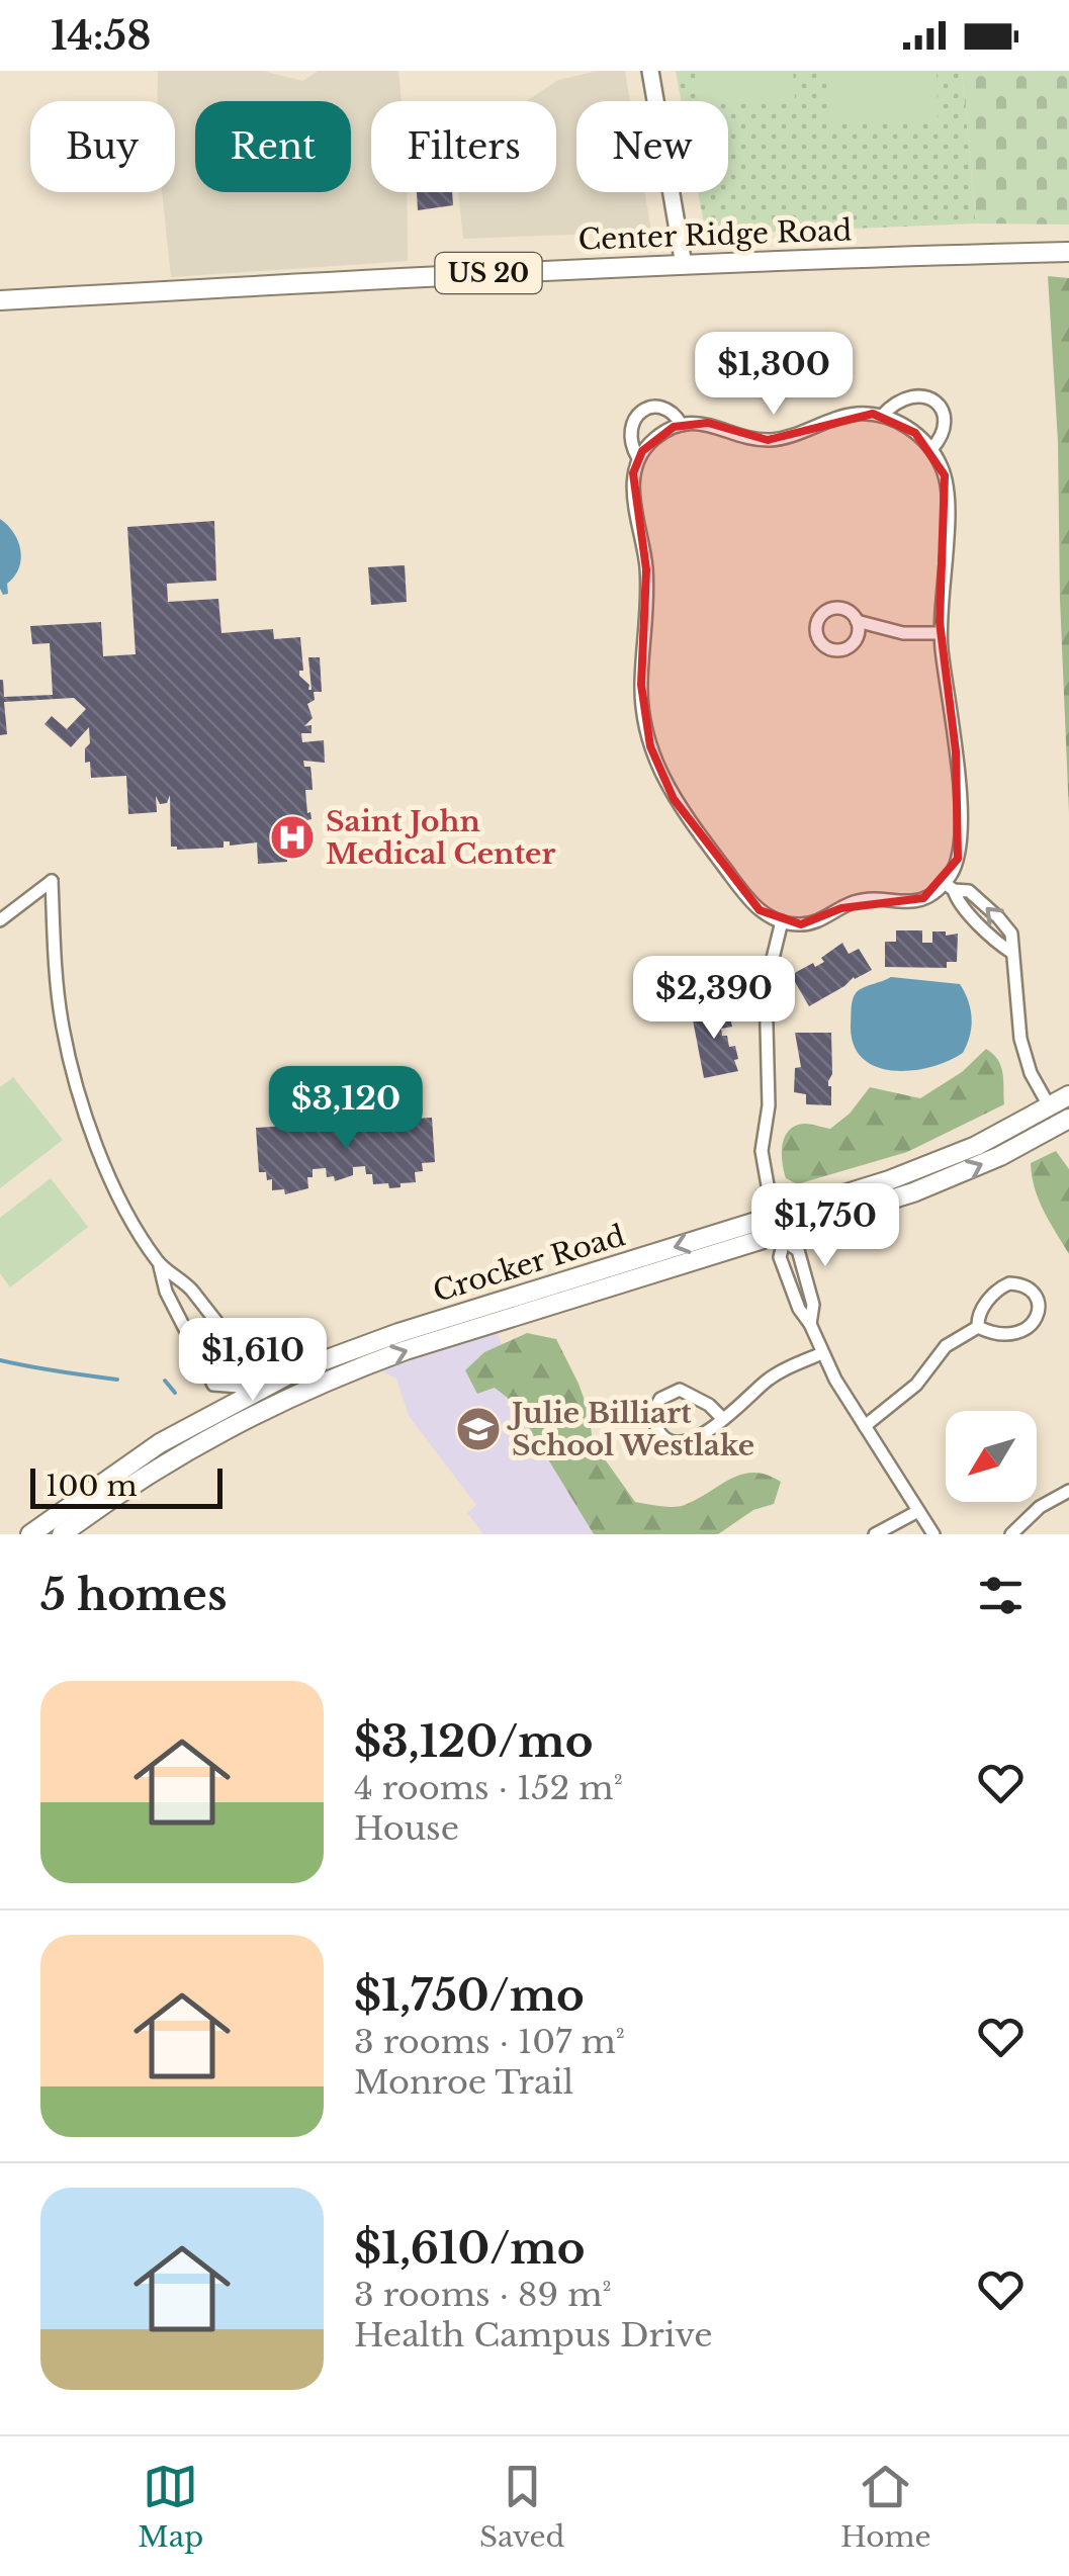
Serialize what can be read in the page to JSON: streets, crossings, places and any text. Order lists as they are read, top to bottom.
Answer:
{
  "streets": {
    "main road": ["Center Ridge Road", "US 20", "Crocker Road"]
  },
  "places": {
    "hospital": ["Saint John Medical Center"],
    "school or university": ["Julie Billiart School Westlake"]
  },
  "scale_bar": "100 m",
  "north": "bottom left",
  "page": {
    "status": "14:58",
    "chip": [
      "Buy",
      "Rent",
      "Filters",
      "New"
    ],
    "price": [
      "$1,300",
      "$2,390",
      "$3,120",
      "$1,750",
      "$1,610"
    ],
    "scale": "100 m",
    "heading": "5 homes",
    "list": [
      {
        "name": "$3,120/mo",
        "note": "4 rooms · 152 m² · House"
      },
      {
        "name": "$1,750/mo",
        "note": "3 rooms · 107 m² · Monroe Trail"
      },
      {
        "name": "$1,610/mo",
        "note": "3 rooms · 89 m² · Health Campus Drive"
      }
    ],
    "tabs": ["Map", "Saved", "Home"]
  }
}
